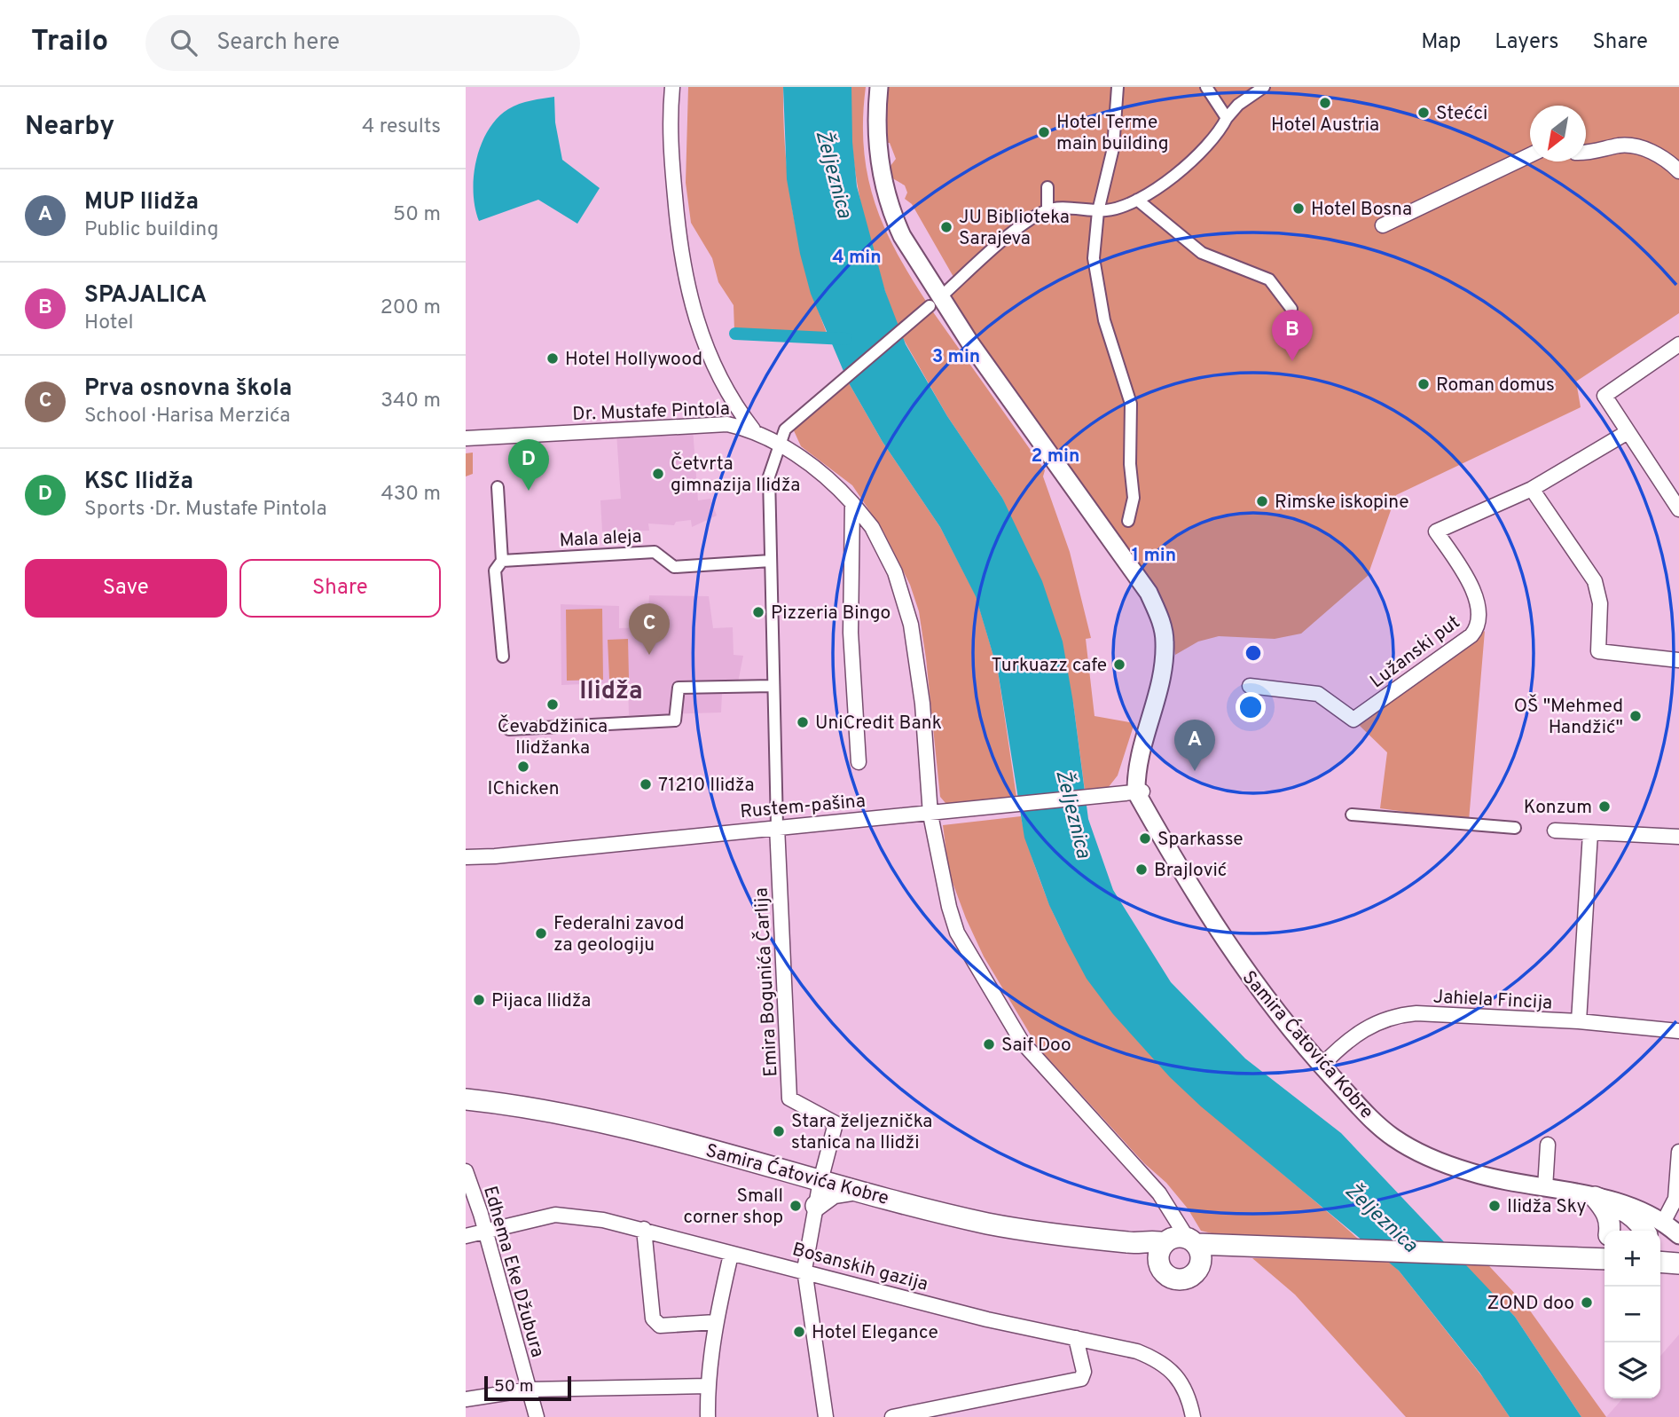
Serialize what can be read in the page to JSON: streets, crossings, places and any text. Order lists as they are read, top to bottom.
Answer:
{
  "streets": {
    "main road": ["Samira Ćatovića Kobre"],
    "street": [
      "Dr. Mustafe Pintola",
      "Mala aleja",
      "Lužanski put",
      "Rustem-pašina",
      "Emira Bogunića Čarlija",
      "Jahiela Fincija",
      "Bosanskih gazija",
      "Edhema Eke Džubura"
    ]
  },
  "crossings": [
    ["Dr. Mustafe Pintola", "Rustem-pašina"],
    ["Dr. Mustafe Pintola", "Samira Ćatovića Kobre"],
    ["Rustem-pašina", "Emira Bogunića Čarlija"],
    ["Rustem-pašina", "Samira Ćatovića Kobre"],
    ["Emira Bogunića Čarlija", "Samira Ćatovića Kobre"],
    ["Jahiela Fincija", "Samira Ćatovića Kobre"],
    ["Bosanskih gazija", "Edhema Eke Džubura"]
  ],
  "districts": ["Ilidža"],
  "water": ["Željeznica"],
  "places": [
    "Hotel Austria",
    "Stećci",
    "Hotel Terme main building",
    "Hotel Bosna",
    "JU Biblioteka Sarajeva",
    "Hotel Hollywood",
    "Roman domus",
    "Četvrta gimnazija Ilidža",
    "Rimske iskopine",
    "Pizzeria Bingo",
    "Turkuazz cafe",
    "Čevabdžinica Ilidžanka",
    "OŠ \"Mehmed Handžić\"",
    "UniCredit Bank",
    "IChicken",
    "71210 Ilidža",
    "Konzum",
    "Sparkasse",
    "Brajlović",
    "Federalni zavod za geologiju",
    "Pijaca Ilidža",
    "Saif Doo",
    "Stara željeznička stanica na Ilidži",
    "Small corner shop",
    "Ilidža Sky",
    "ZOND doo",
    "Hotel Elegance"
  ],
  "scale_bar": "50 m",
  "north": "bottom left",
  "page": {
    "header": "Trailo",
    "search": "Search here",
    "nav": ["Map", "Layers", "Share"],
    "heading": ["Nearby", "4 results"],
    "list": [
      {
        "mark": "A",
        "name": "MUP Ilidža",
        "note": "Public building",
        "value": "50 m"
      },
      {
        "mark": "B",
        "name": "SPAJALICA",
        "note": "Hotel",
        "value": "200 m"
      },
      {
        "mark": "C",
        "name": "Prva osnovna škola",
        "note": "School · Harisa Merzića",
        "value": "340 m"
      },
      {
        "mark": "D",
        "name": "KSC Ilidža",
        "note": "Sports · Dr. Mustafe Pintola",
        "value": "430 m"
      }
    ],
    "pins": [
      "B",
      "D",
      "C",
      "A"
    ],
    "buttons": ["Save", "Share"],
    "map_buttons": ["+", "−"],
    "scale": "50 m"
  },
  "rings": [
    "4 min",
    "3 min",
    "2 min",
    "1 min"
  ]
}
